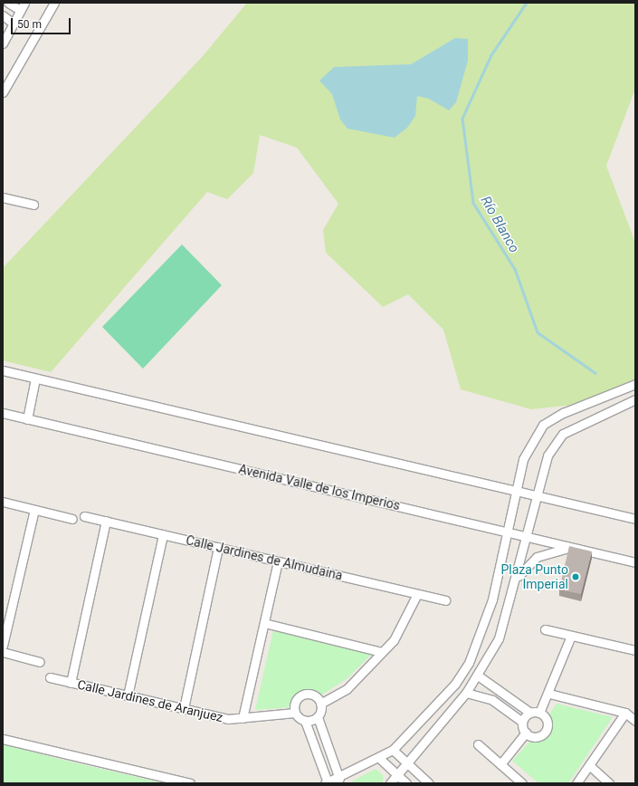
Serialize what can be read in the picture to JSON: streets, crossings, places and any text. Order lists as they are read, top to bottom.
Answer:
{
  "streets": {
    "street": ["Avenida Valle de los Imperios", "Calle Jardines de Almudaina", "Calle Jardines de Aranjuez"]
  },
  "water": ["Río Blanco"],
  "places": ["Plaza Punto Imperial"],
  "scale_bar": "50 m"
}
